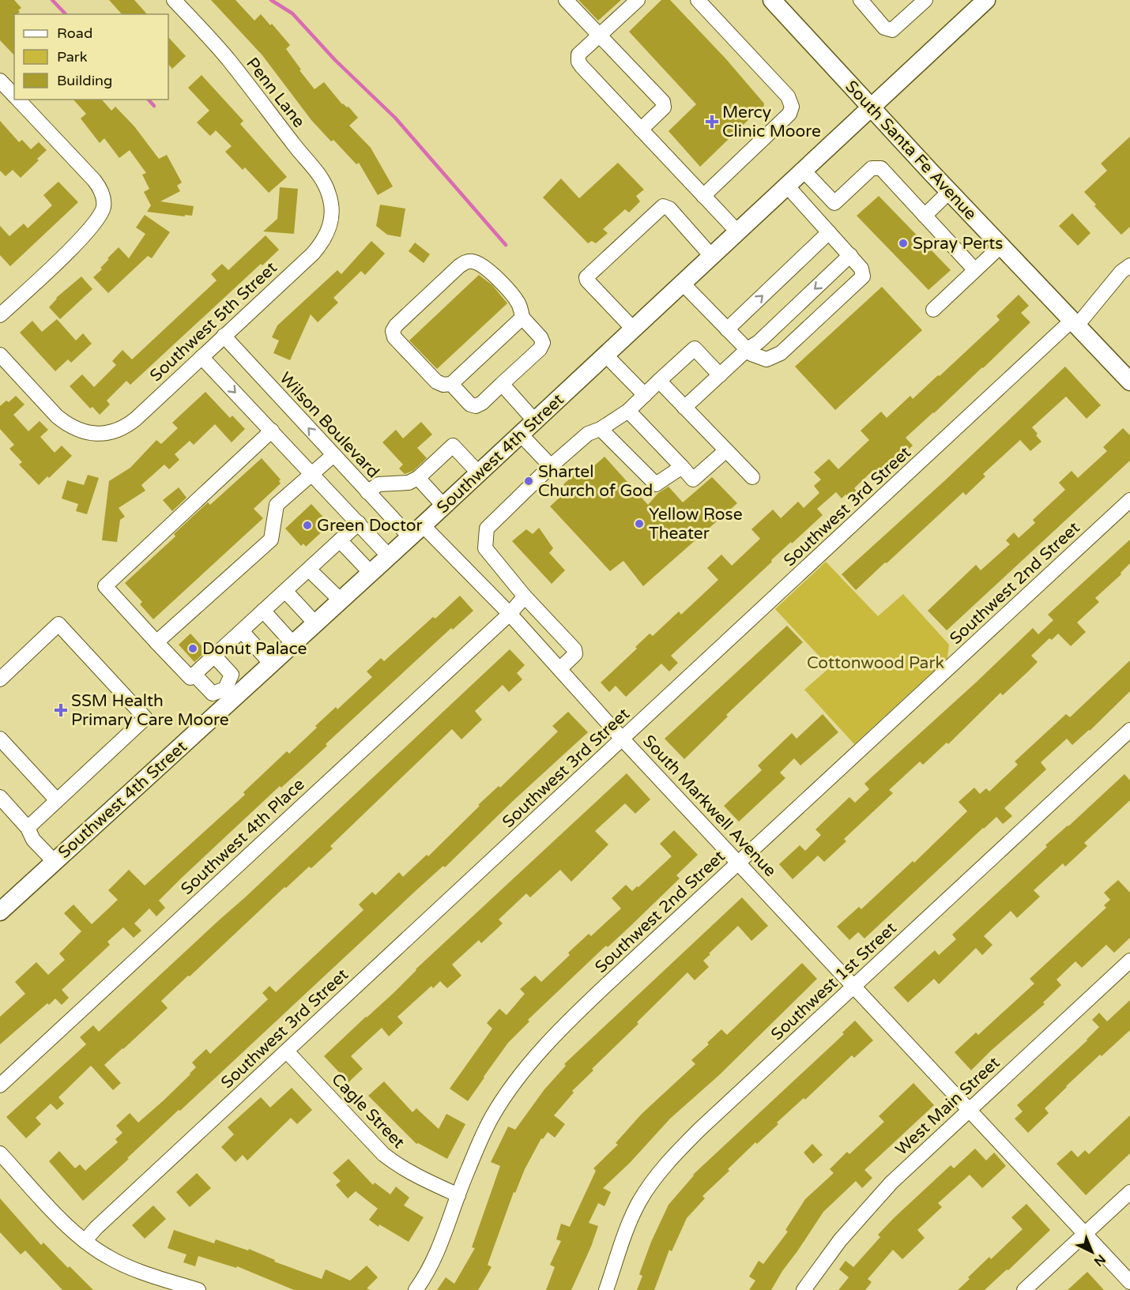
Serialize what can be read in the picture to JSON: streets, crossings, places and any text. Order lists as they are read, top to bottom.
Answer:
{
  "streets": {
    "main road": ["South Santa Fe Avenue", "Southwest 4th Street"],
    "street": [
      "Penn Lane",
      "Southwest 5th Street",
      "Wilson Boulevard",
      "Southwest 3rd Street",
      "Southwest 2nd Street",
      "South Markwell Avenue",
      "Southwest 4th Place",
      "Southwest 1st Street",
      "West Main Street",
      "Cagle Street"
    ]
  },
  "crossings": [
    ["Penn Lane", "Southwest 5th Street"],
    ["South Santa Fe Avenue", "Southwest 4th Street"],
    ["South Santa Fe Avenue", "Southwest 3rd Street"],
    ["Southwest 5th Street", "Wilson Boulevard"],
    ["Wilson Boulevard", "Southwest 4th Street"],
    ["Southwest 4th Street", "South Markwell Avenue"],
    ["Southwest 3rd Street", "South Markwell Avenue"],
    ["Southwest 3rd Street", "Cagle Street"],
    ["Southwest 2nd Street", "South Markwell Avenue"],
    ["Southwest 2nd Street", "Cagle Street"],
    ["South Markwell Avenue", "Southwest 4th Place"],
    ["South Markwell Avenue", "Southwest 1st Street"],
    ["South Markwell Avenue", "West Main Street"]
  ],
  "parks": ["Cottonwood Park"],
  "places": {
    "health": ["Mercy Clinic Moore", "SSM Health Primary Care Moore"],
    "other": [
      "Spray Perts",
      "Shartel Church of God",
      "Yellow Rose Theater",
      "Green Doctor",
      "Donut Palace"
    ]
  },
  "legend": ["Road", "Park", "Building"],
  "north": "bottom right"
}
